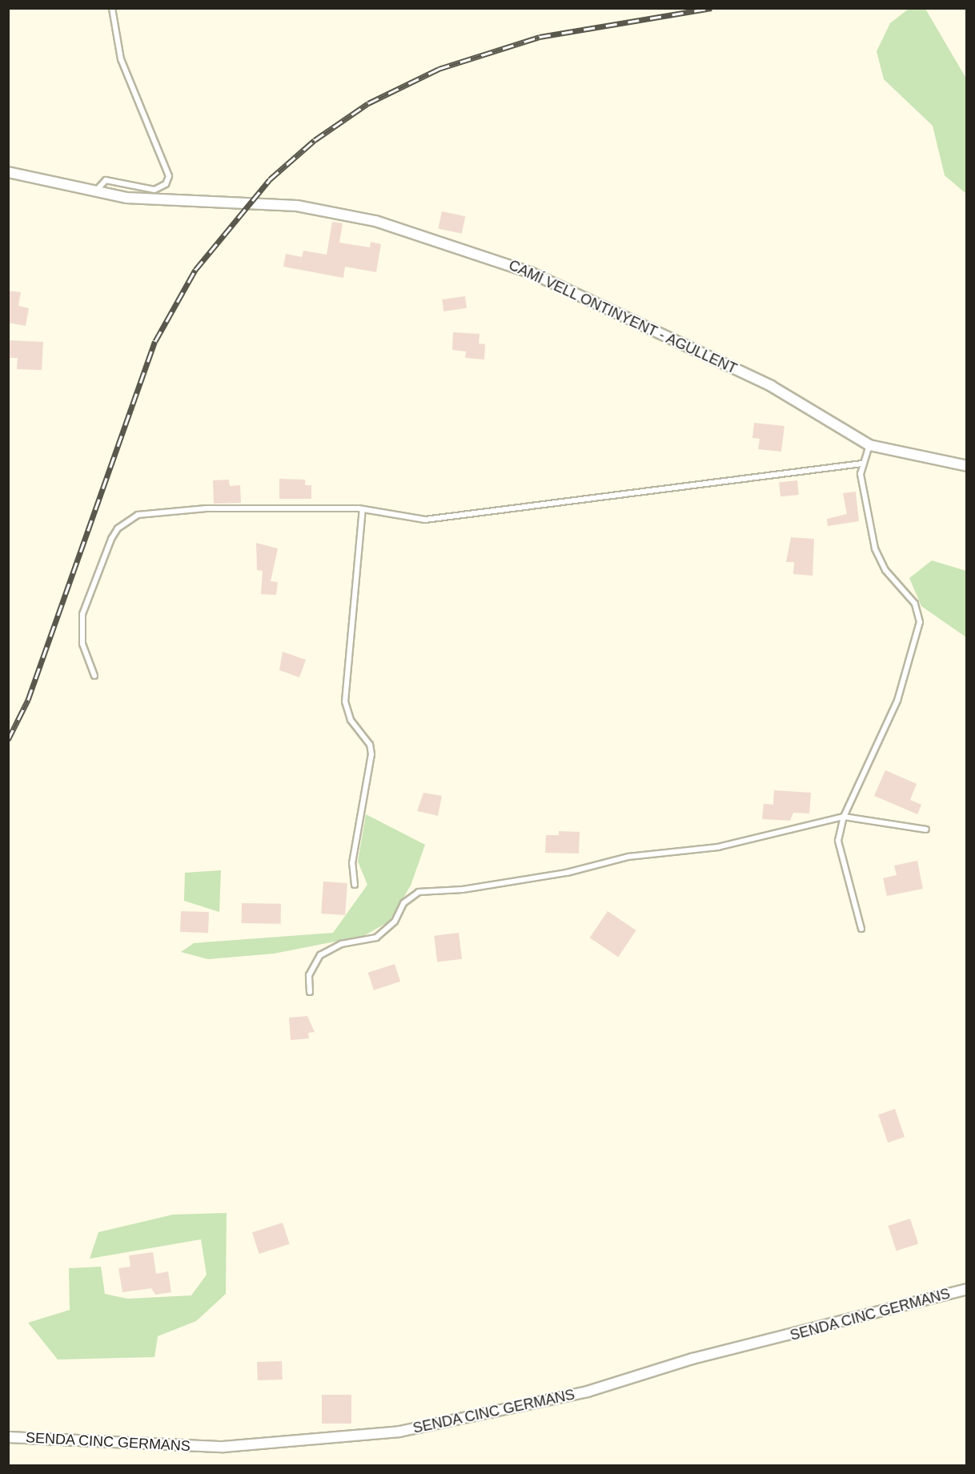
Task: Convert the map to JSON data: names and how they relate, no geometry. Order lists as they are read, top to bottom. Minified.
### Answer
{"streets":{"street":["CAMÍ VELL ONTINYENT - AGULLENT","SENDA CINC GERMANS"]}}
